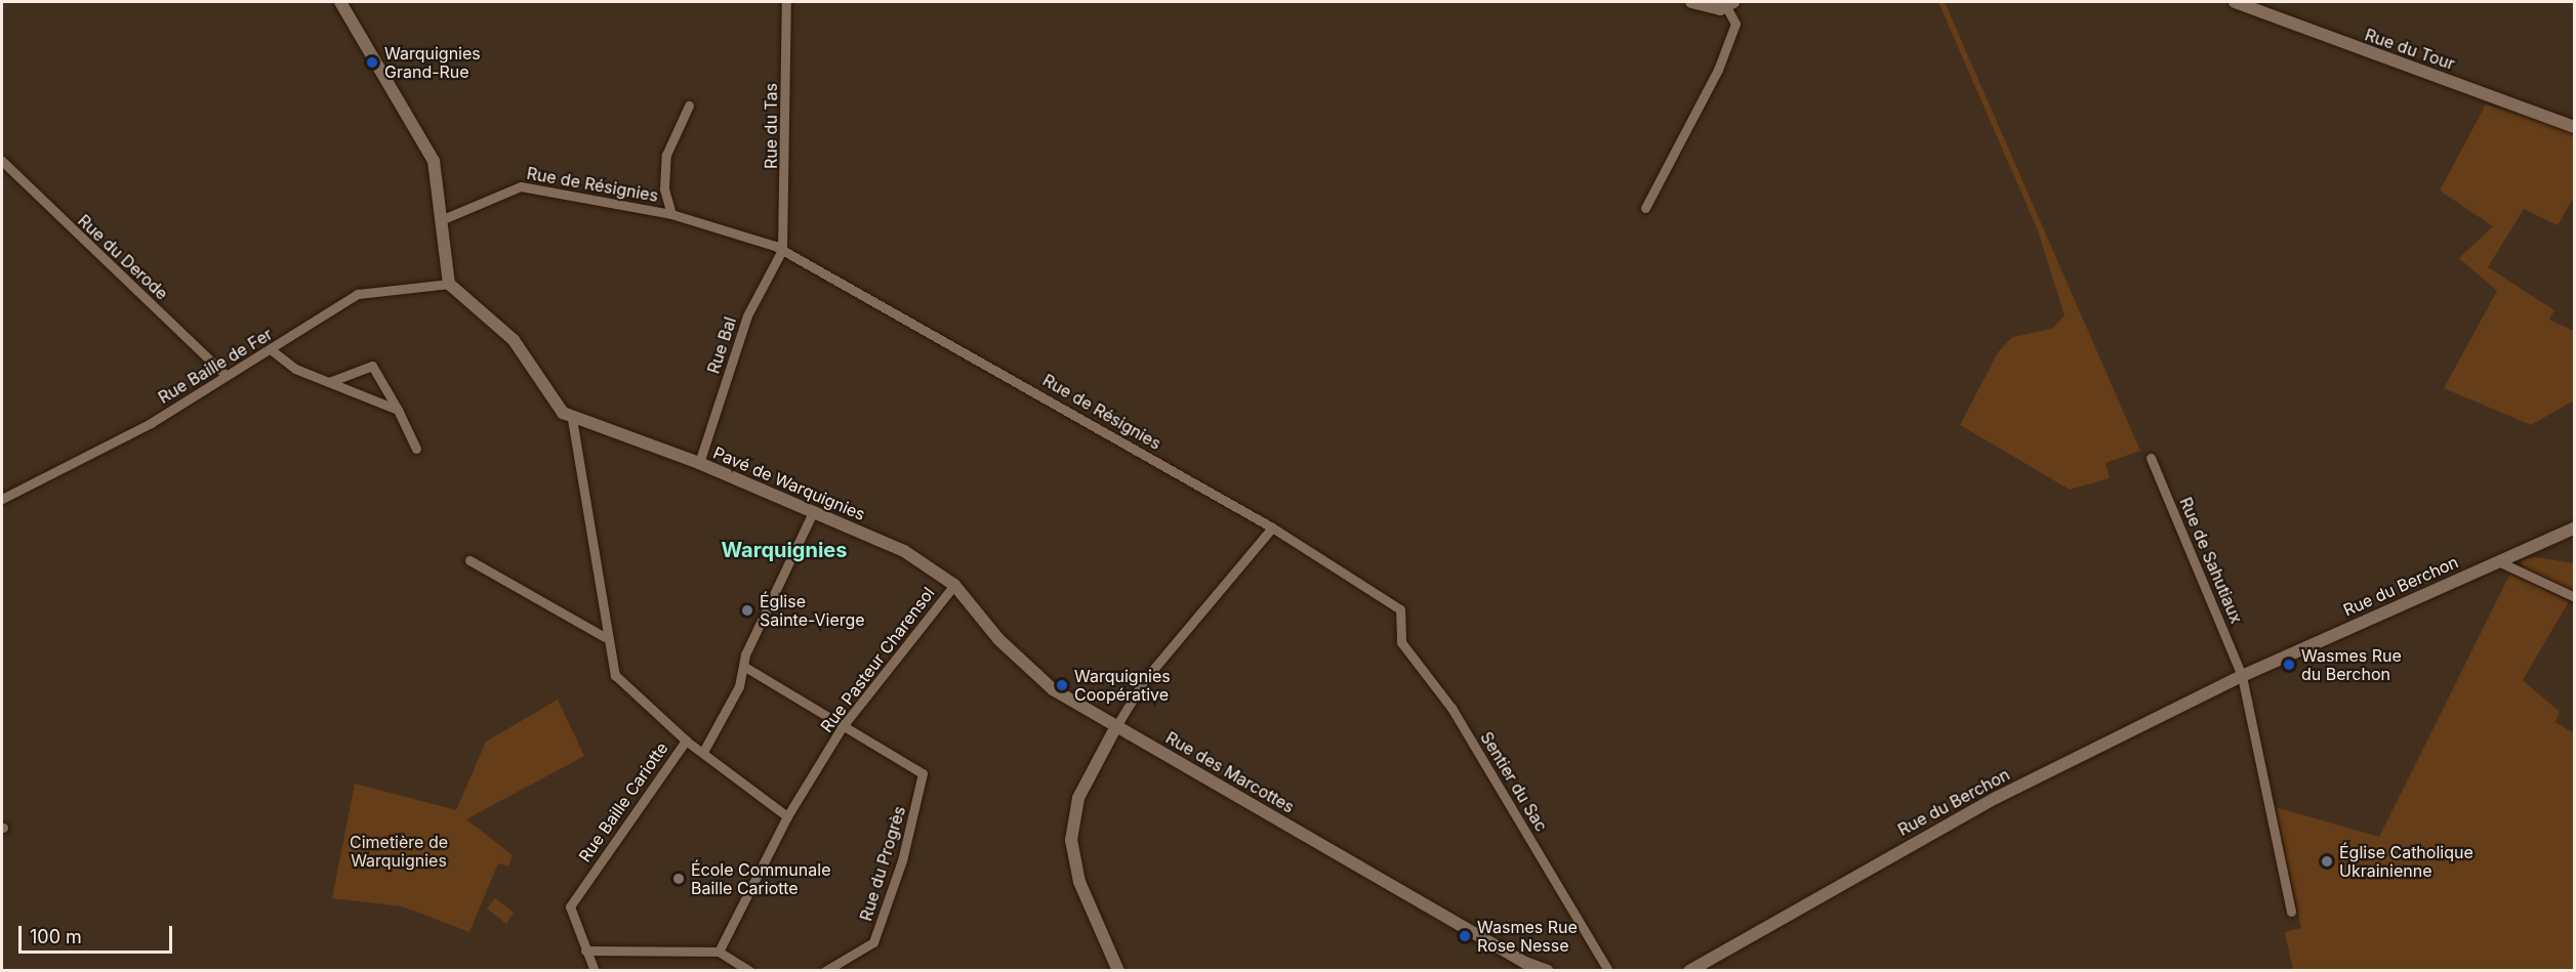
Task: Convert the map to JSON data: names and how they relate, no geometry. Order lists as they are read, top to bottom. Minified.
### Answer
{"streets":{"street":["Rue du Tour","Rue du Tas","Rue de Résignies","Rue du Derode","Rue Bal","Rue Baille de Fer","Pavé de Warquignies","Rue de Sahutiaux","Rue du Berchon","Rue Pasteur Charensol","Rue des Marcottes","Sentier du Sac","Rue Baille Cariotte","Rue du Progrès"]},"crossings":[["Rue du Tas","Rue de Résignies"],["Rue du Tas","Rue Bal"],["Rue de Résignies","Rue Bal"],["Rue de Résignies","Sentier du Sac"],["Rue du Derode","Rue Baille de Fer"],["Rue Bal","Pavé de Warquignies"],["Rue Baille de Fer","Pavé de Warquignies"],["Pavé de Warquignies","Rue Pasteur Charensol"],["Pavé de Warquignies","Rue des Marcottes"],["Pavé de Warquignies","Rue Baille Cariotte"],["Rue de Sahutiaux","Rue du Berchon"],["Rue Pasteur Charensol","Rue du Progrès"]],"districts":["Warquignies"],"parks":["Cimetière de Warquignies"],"places":["Warquignies Grand-Rue","Église Sainte-Vierge","Wasmes Rue du Berchon","Warquignies Coopérative","Église Catholique Ukrainienne","École Communale Baille Cariotte","Wasmes Rue Rose Nesse"],"scale_bar":"100 m"}
